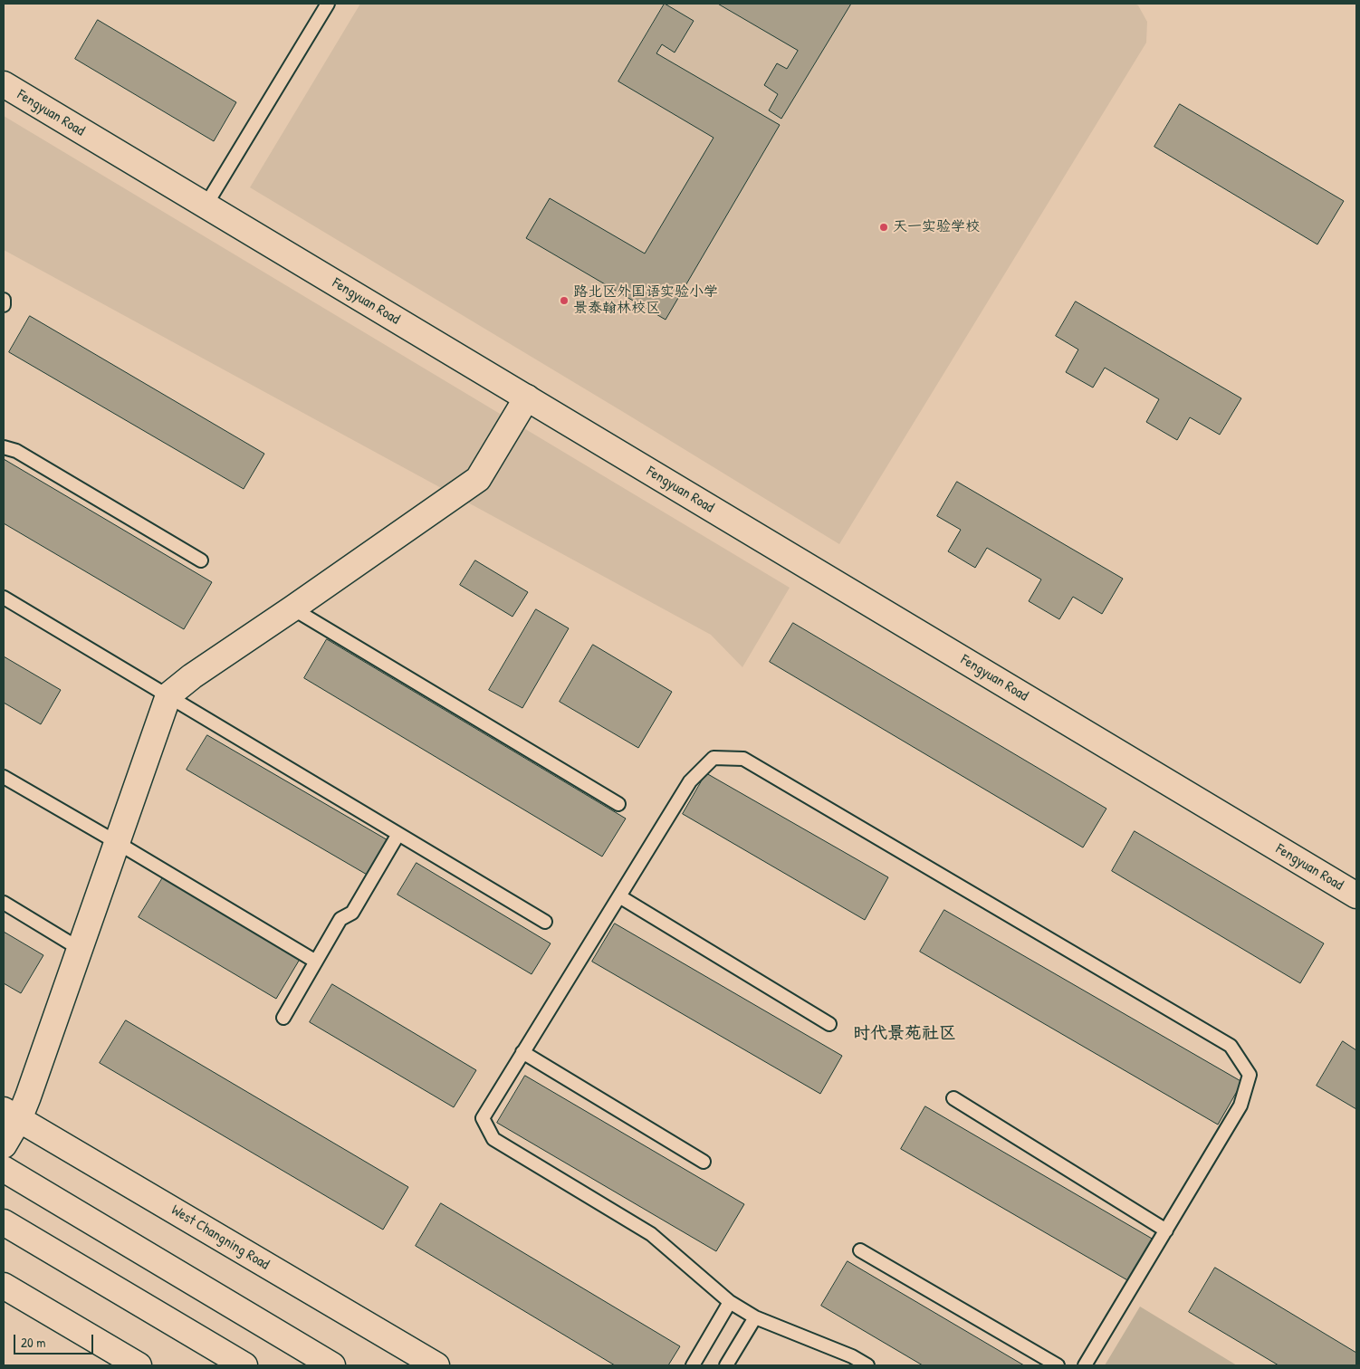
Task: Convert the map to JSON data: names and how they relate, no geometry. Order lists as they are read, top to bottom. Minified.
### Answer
{"streets":{"street":["Fengyuan Road","West Changning Road"]},"districts":["时代景苑社区"],"places":["天一实验学校","路北区外国语实验小学 景泰翰林校区"],"scale_bar":"20 m"}
